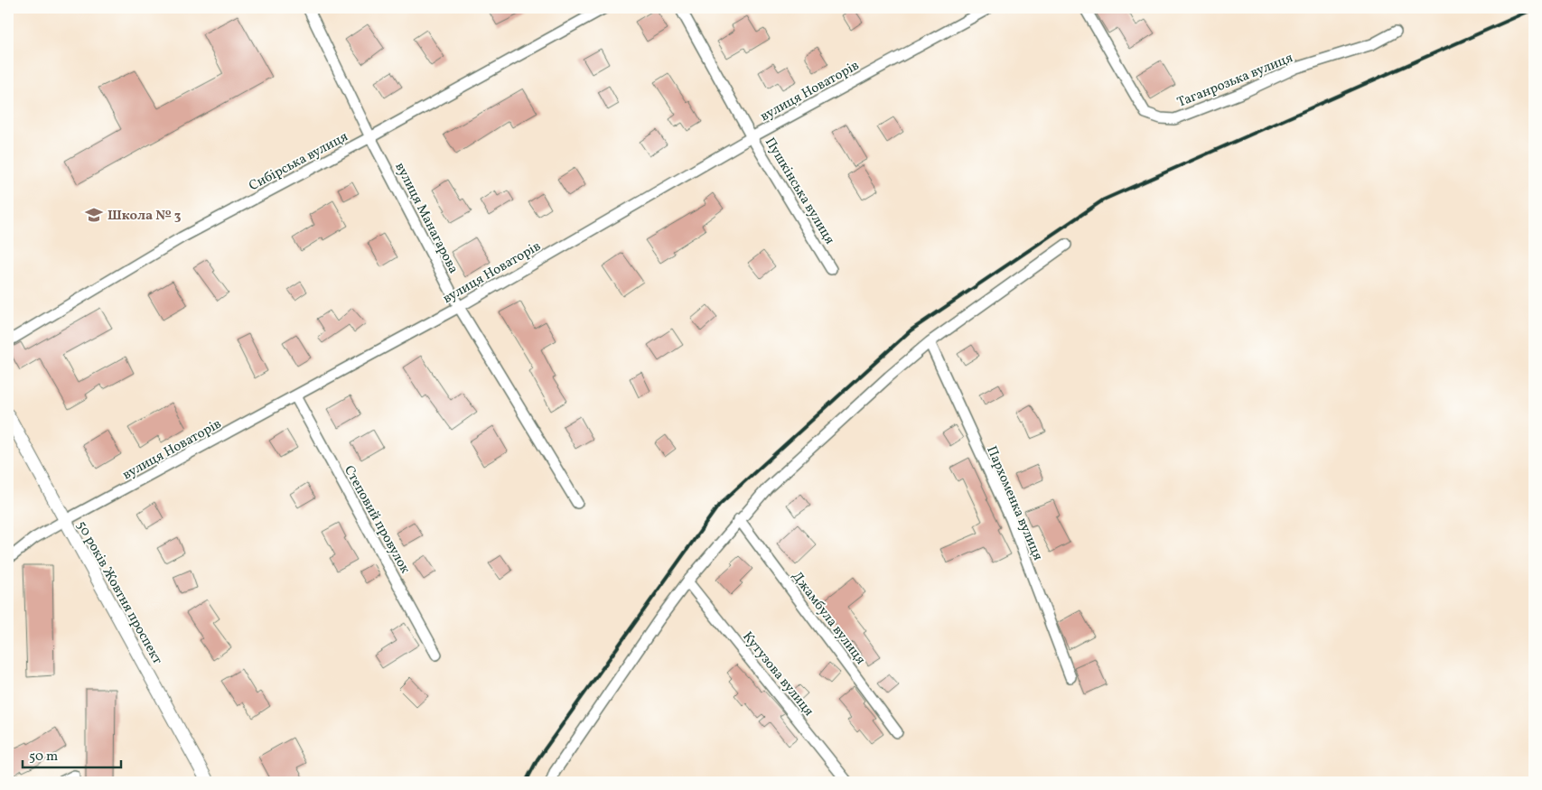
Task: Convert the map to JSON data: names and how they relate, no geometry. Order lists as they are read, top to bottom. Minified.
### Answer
{"streets":{"street":["Таганрозька вулиця","вулиця Новаторів","Сибірська вулиця","Пушкінська вулиця","вулиця Манагарова","Пархоменка вулиця","Степовий провулок","50 років Жовтня проспект","Джамбула вулиця","Кутузова вулиця"]},"crossings":[["вулиця Новаторів","Пушкінська вулиця"],["вулиця Новаторів","вулиця Манагарова"],["вулиця Новаторів","Степовий провулок"],["вулиця Новаторів","50 років Жовтня проспект"],["Сибірська вулиця","вулиця Манагарова"]],"places":{"school or university":["Школа № 3"]},"scale_bar":"50 m"}
